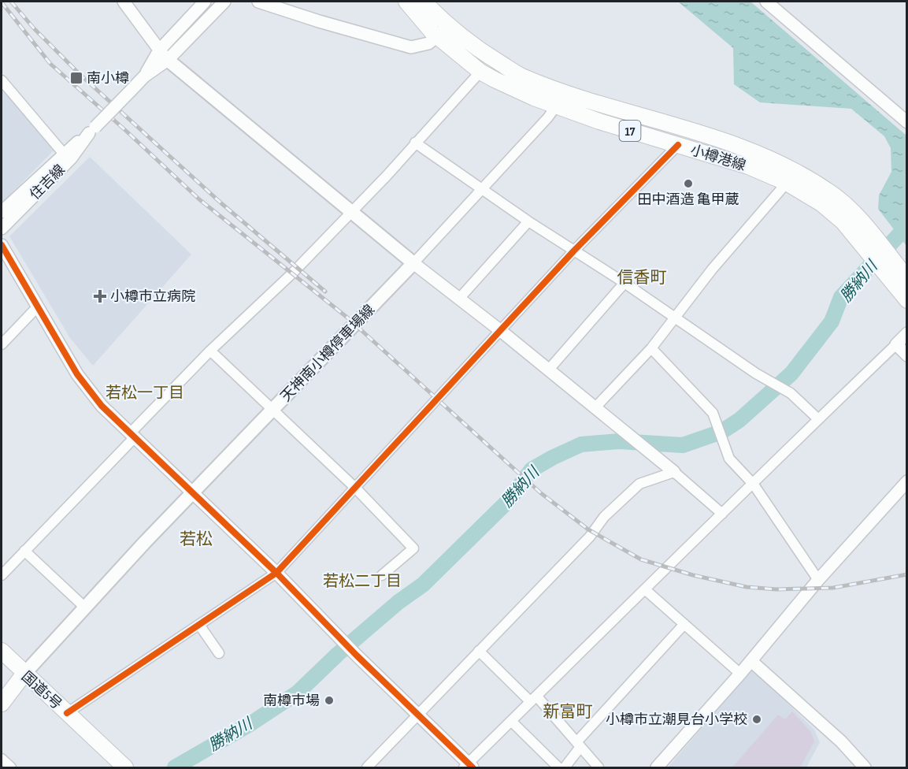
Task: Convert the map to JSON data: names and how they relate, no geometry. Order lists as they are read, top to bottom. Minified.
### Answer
{"streets":{"main road":["17","小樽港線","天神南小樽停車場線","国道5号"],"street":["住吉線"]},"crossings":[["天神南小樽停車場線","国道5号"]],"districts":["信香町","若松一丁目","若松","若松二丁目","新富町"],"water":["勝納川"],"places":{"transit":["南小樽"],"other":["田中酒造 亀甲蔵","南樽市場","小樽市立潮見台小学校"],"health":["小樽市立病院"]}}
